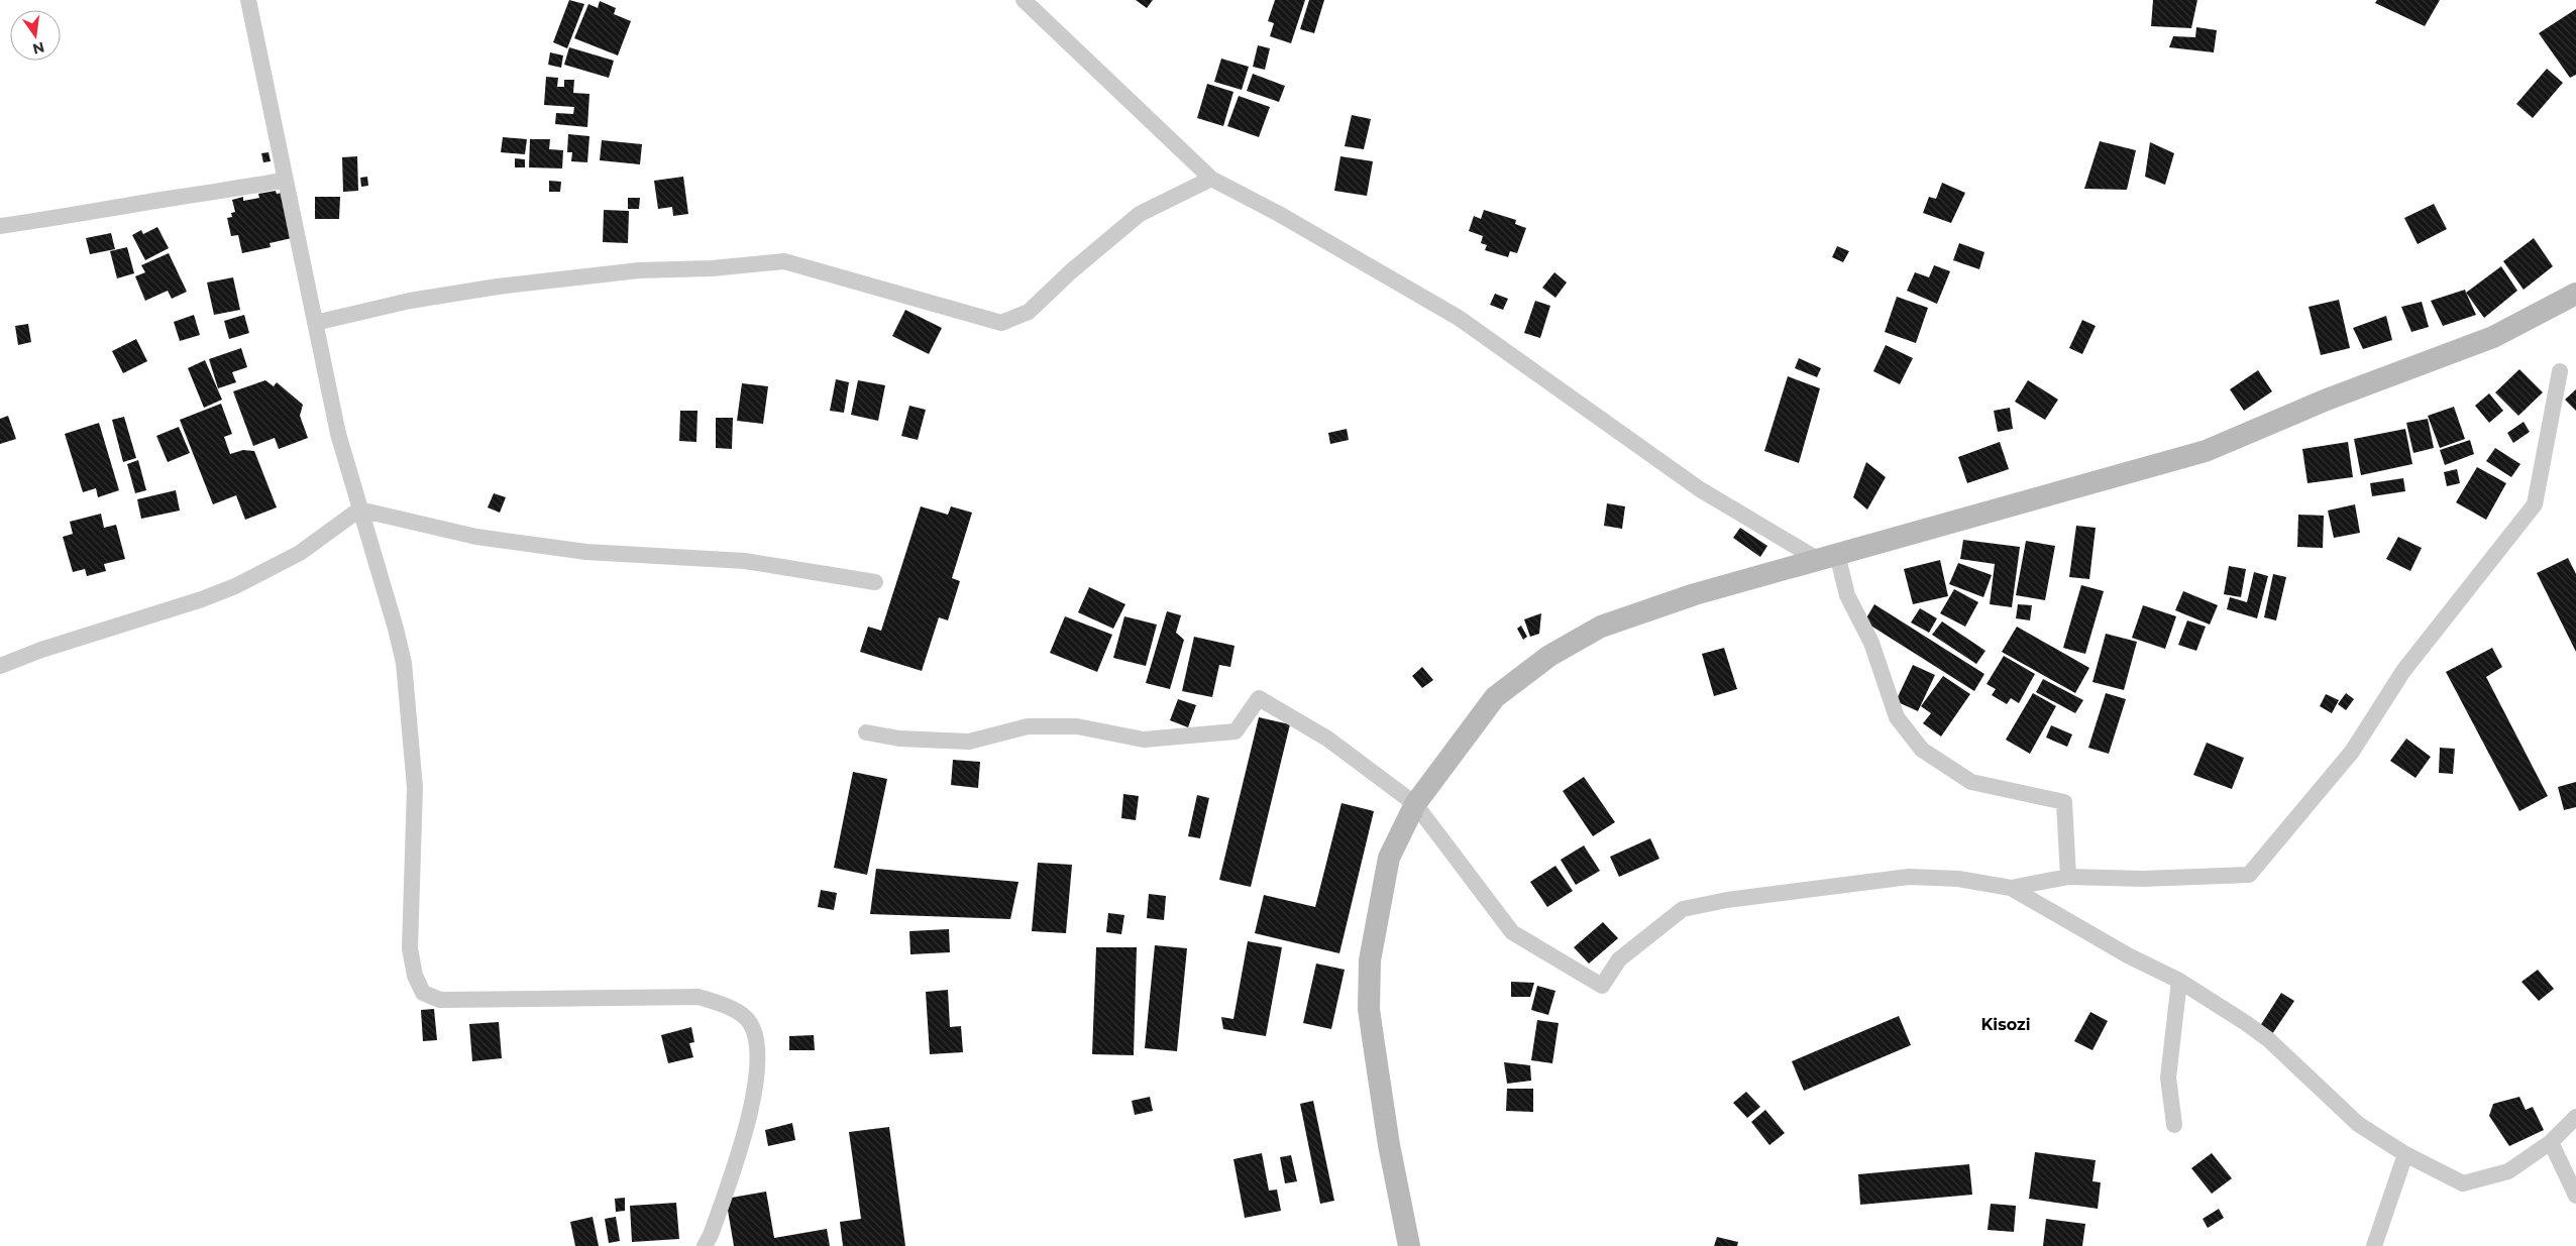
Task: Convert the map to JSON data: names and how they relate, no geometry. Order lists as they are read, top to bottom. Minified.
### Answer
{"districts":["Kisozi"],"north":"bottom"}
